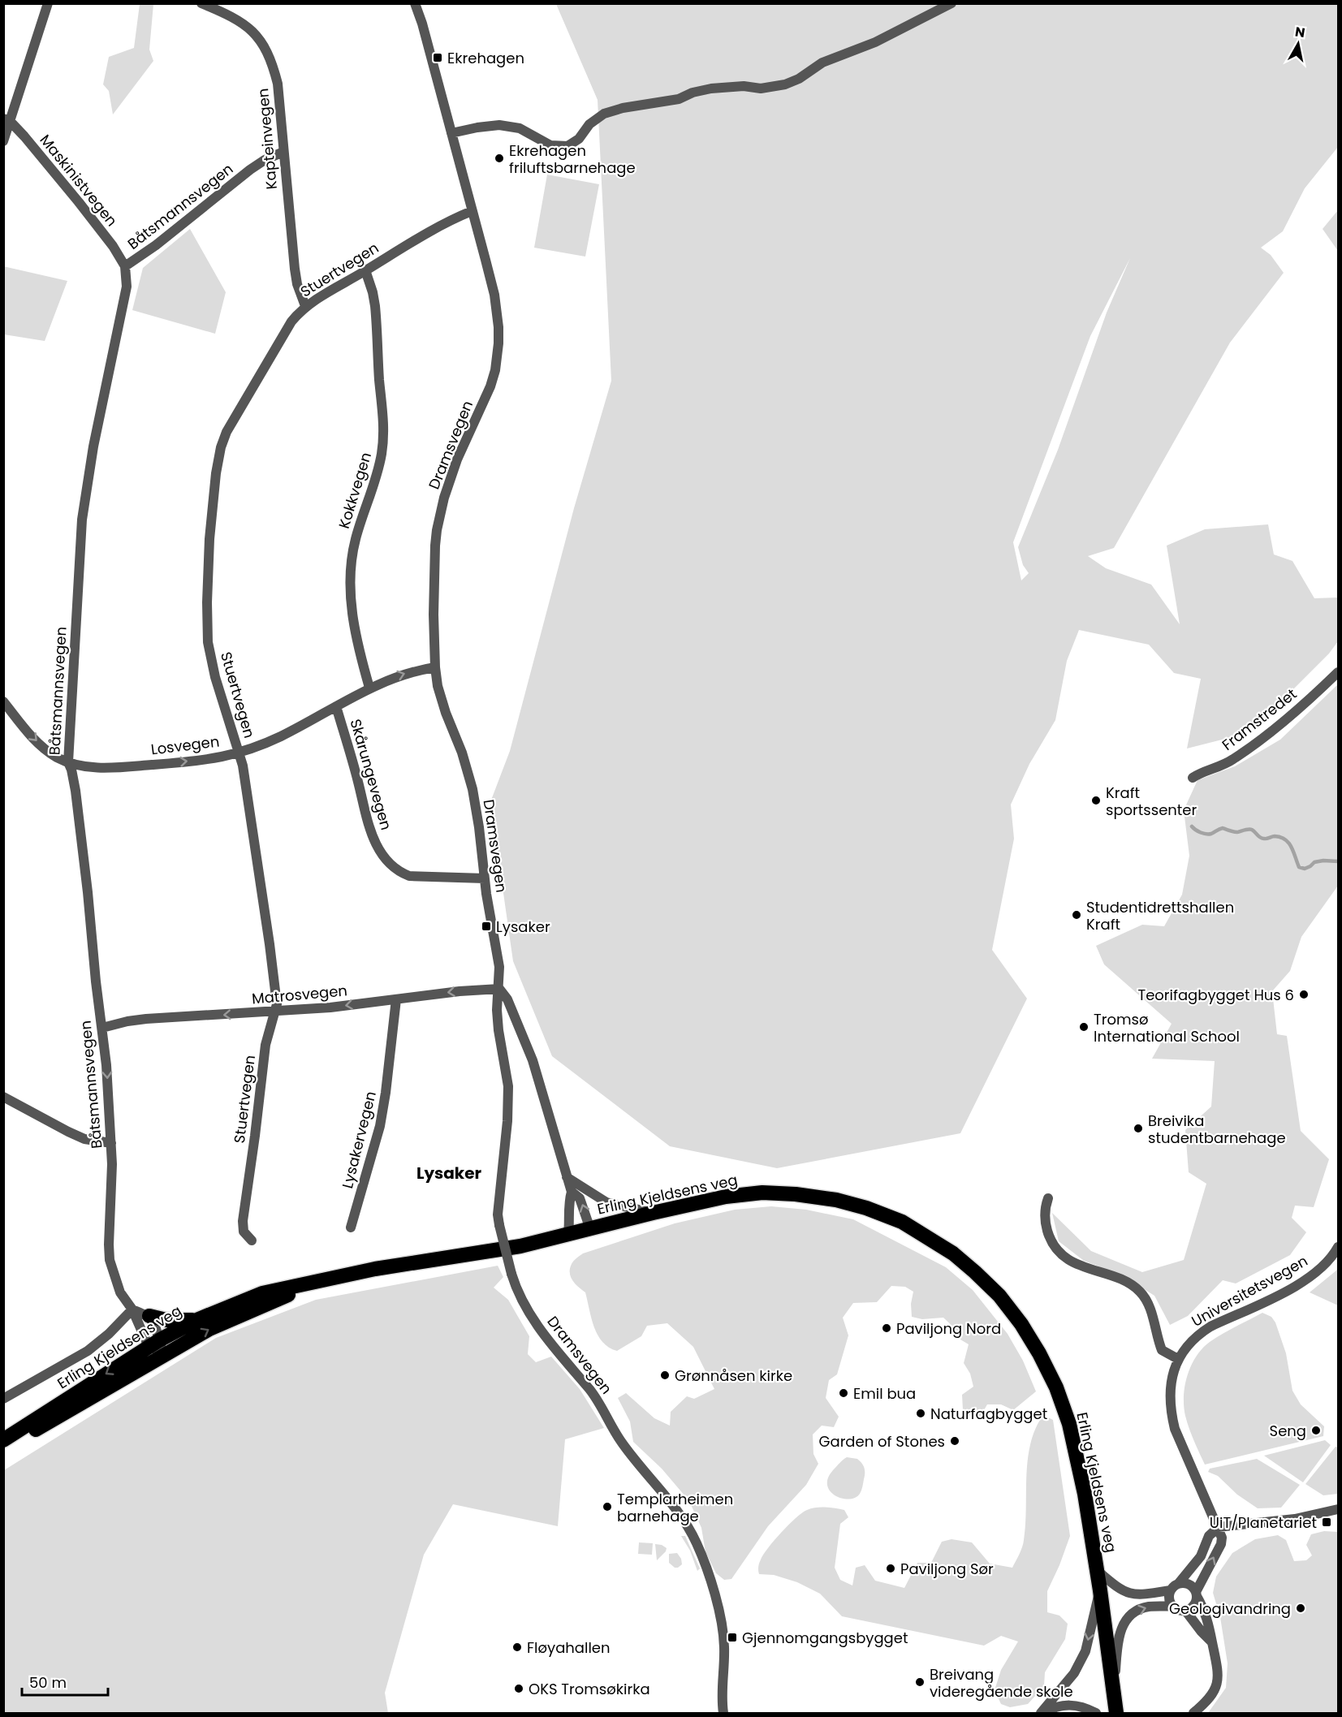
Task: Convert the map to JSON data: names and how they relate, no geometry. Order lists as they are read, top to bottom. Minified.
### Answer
{"streets":{"highway":["Erling Kjeldsens veg"],"street":["Kapteinvegen","Maskinistvegen","Båtsmannsvegen","Stuertvegen","Dramsvegen","Kokkvegen","Framstredet","Losvegen","Skårungevegen","Matrosvegen","Lysakervegen","Universitetsvegen"]},"crossings":[["Kapteinvegen","Båtsmannsvegen"],["Kapteinvegen","Stuertvegen"],["Maskinistvegen","Båtsmannsvegen"],["Båtsmannsvegen","Losvegen"],["Båtsmannsvegen","Matrosvegen"],["Båtsmannsvegen","Erling Kjeldsens veg"],["Stuertvegen","Dramsvegen"],["Stuertvegen","Kokkvegen"],["Stuertvegen","Losvegen"],["Stuertvegen","Matrosvegen"],["Dramsvegen","Losvegen"],["Dramsvegen","Skårungevegen"],["Dramsvegen","Matrosvegen"],["Dramsvegen","Erling Kjeldsens veg"],["Kokkvegen","Losvegen"],["Losvegen","Skårungevegen"],["Matrosvegen","Lysakervegen"]],"one_way":["Losvegen","Matrosvegen"],"districts":["Lysaker"],"places":{"transit":["Ekrehagen","Lysaker","UiT/Planetariet","Gjennomgangsbygget"],"other":["Ekrehagen friluftsbarnehage","Kraft sportssenter","Studentidrettshallen Kraft","Teorifagbygget Hus 6","Tromsø International School","Breivika studentbarnehage","Paviljong Nord","Grønnåsen kirke","Emil bua","Naturfagbygget","Seng","Garden of Stones","Templarheimen barnehage","Paviljong Sør","Geologivandring","Fløyahallen","Breivang videregående skole","OKS Tromsøkirka"]},"scale_bar":"50 m","north":"top"}
